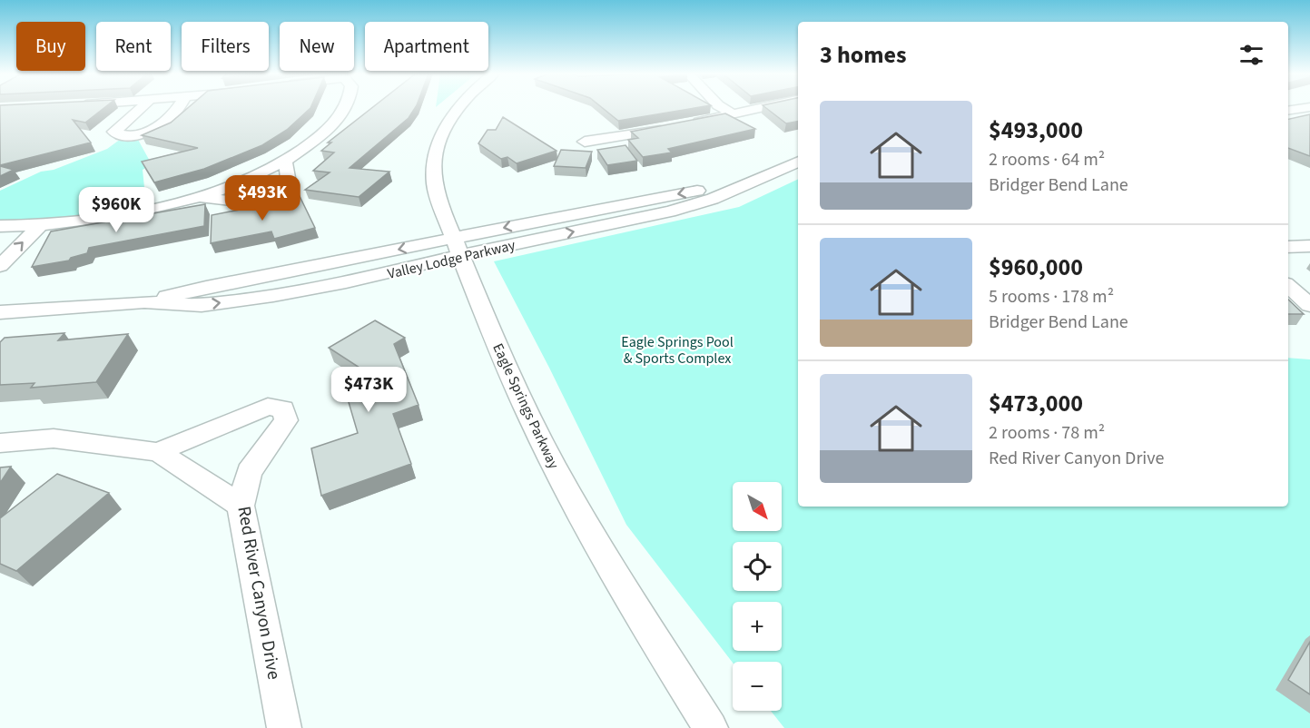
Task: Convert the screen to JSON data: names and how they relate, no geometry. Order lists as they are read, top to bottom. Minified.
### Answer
{"streets":{"street":["Valley Lodge Parkway","Eagle Springs Parkway","Red River Canyon Drive"]},"crossings":[["Valley Lodge Parkway","Eagle Springs Parkway"]],"parks":["Eagle Springs Pool & Sports Complex"],"north":"bottom right","page":{"chip":["Buy","Rent","Filters","New","Apartment"],"heading":"3 homes","list":[{"name":"$493,000","note":"2 rooms · 64 m² · Bridger Bend Lane"},{"name":"$960,000","note":"5 rooms · 178 m² · Bridger Bend Lane"},{"name":"$473,000","note":"2 rooms · 78 m² · Red River Canyon Drive"}],"price":["$493K","$960K","$473K"],"map_buttons":["+","−"]}}
